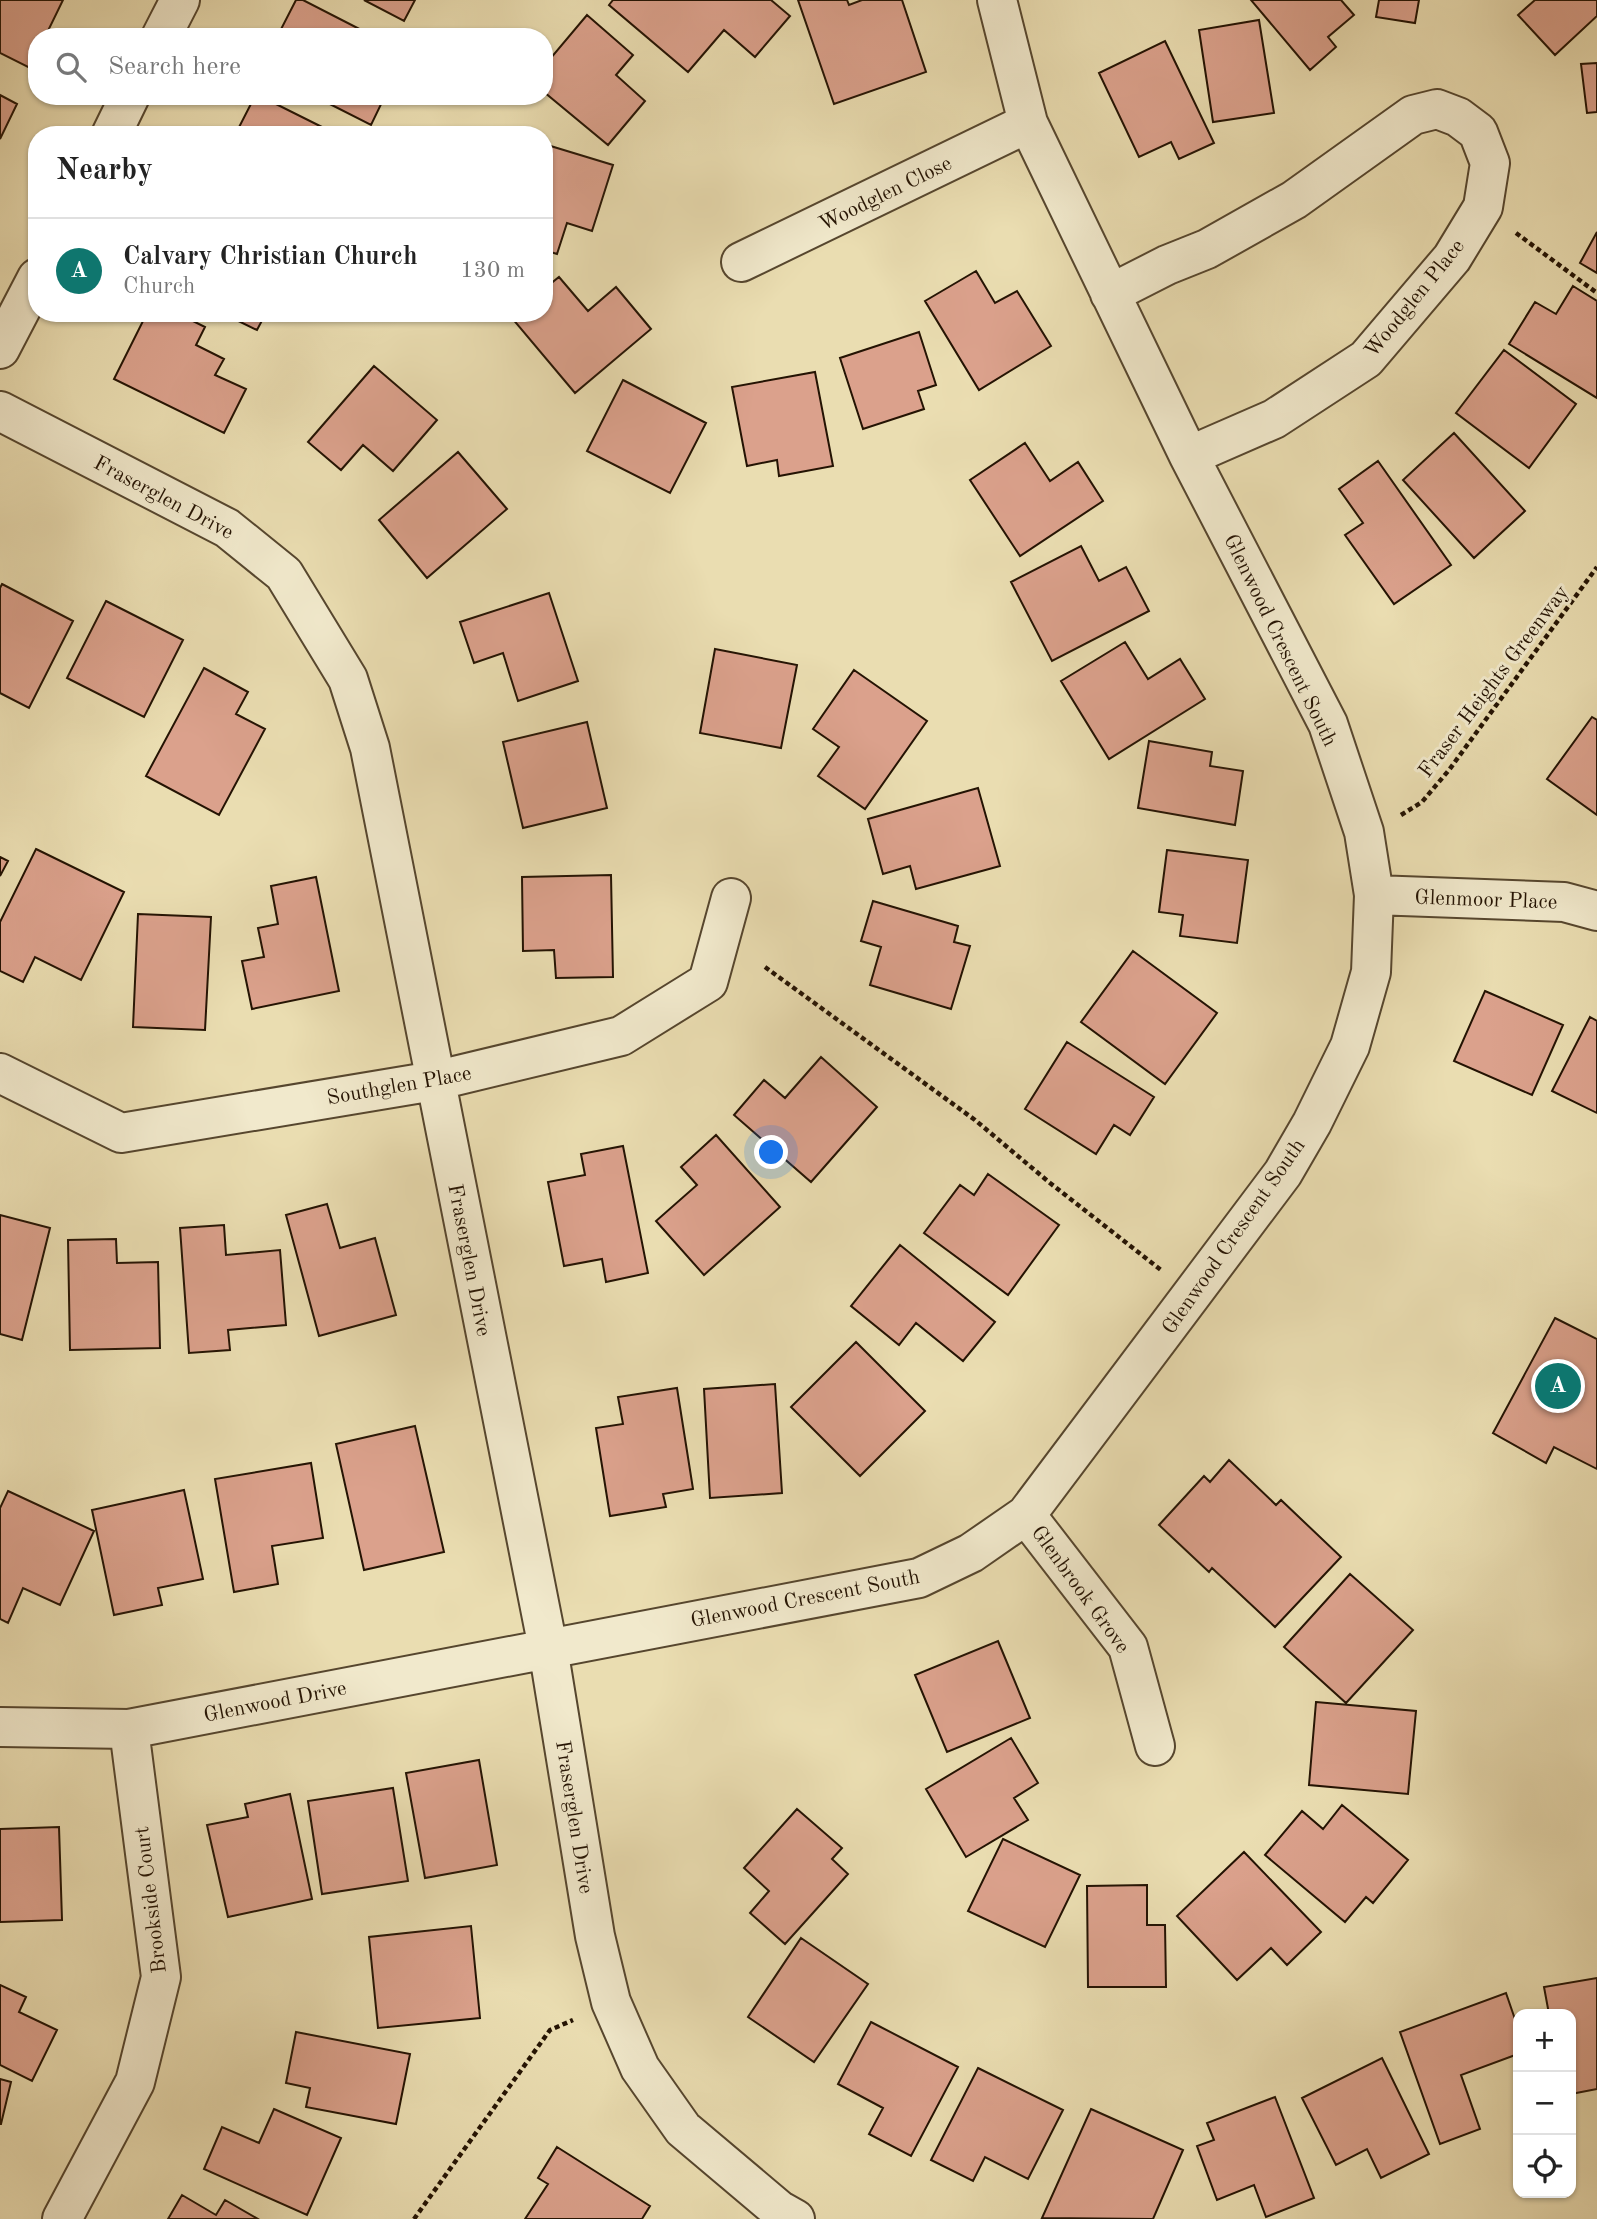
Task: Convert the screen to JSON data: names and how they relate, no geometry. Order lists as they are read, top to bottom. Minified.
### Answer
{"streets":{"street":["Woodglen Close","Woodglen Place","Fraserglen Drive","Glenwood Crescent South","Glenmoor Place","Southglen Place","Glenbrook Grove","Glenwood Drive","Brookside Court"],"path":["Fraser Heights Greenway"]},"crossings":[["Woodglen Close","Glenwood Crescent South"],["Woodglen Place","Glenwood Crescent South"],["Fraserglen Drive","Glenwood Crescent South"],["Fraserglen Drive","Southglen Place"],["Fraserglen Drive","Glenwood Drive"],["Glenwood Crescent South","Glenmoor Place"],["Glenwood Crescent South","Glenbrook Grove"],["Glenwood Crescent South","Glenwood Drive"],["Glenwood Drive","Brookside Court"]],"page":{"search":"Search here","heading":"Nearby","list":[{"mark":"A","name":"Calvary Christian Church","note":"Church","value":"130 m"}],"pins":"A","map_buttons":["+","−"]}}
